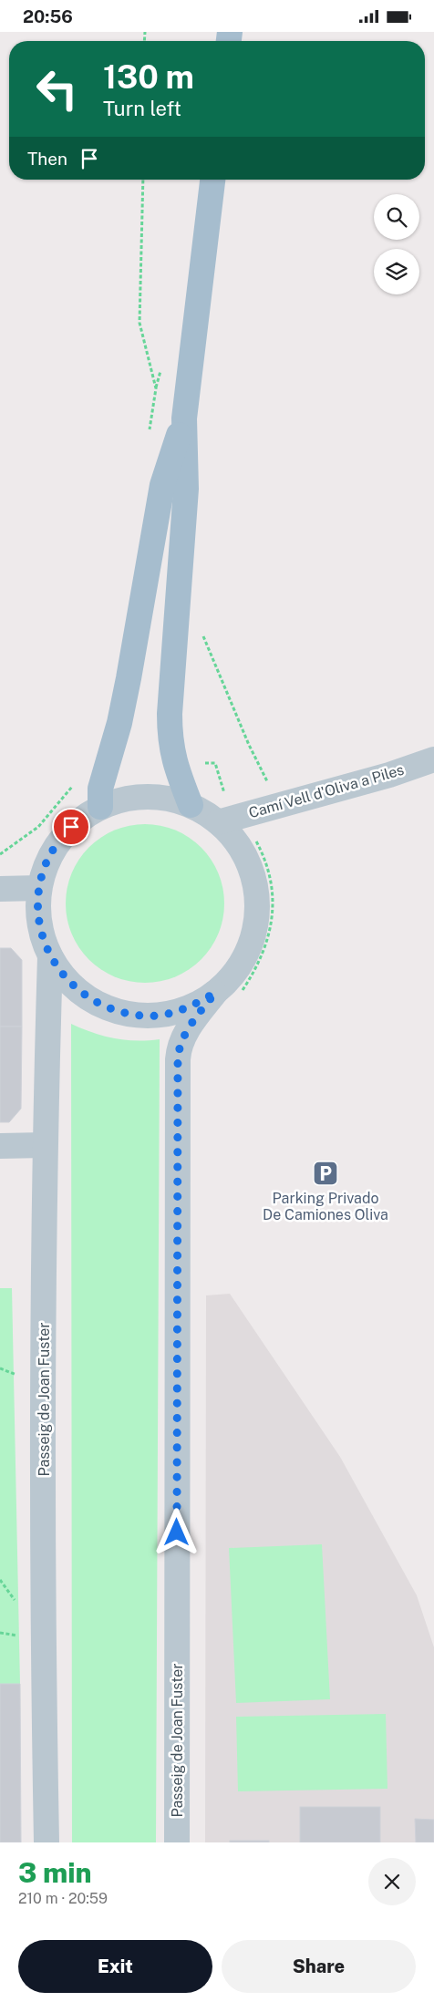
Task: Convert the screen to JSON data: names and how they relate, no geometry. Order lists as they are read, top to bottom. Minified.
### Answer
{"streets":{"street":["Camí Vell d'Oliva a Piles","Passeig de Joan Fuster"]},"places":{"parking":["Parking Privado De Camiones Oliva"]},"page":{"status":"20:56","turn":["130 m","Turn left"],"then":"Then","heading":["3 min","210 m · 20:59"],"buttons":["Exit","Share"]}}
